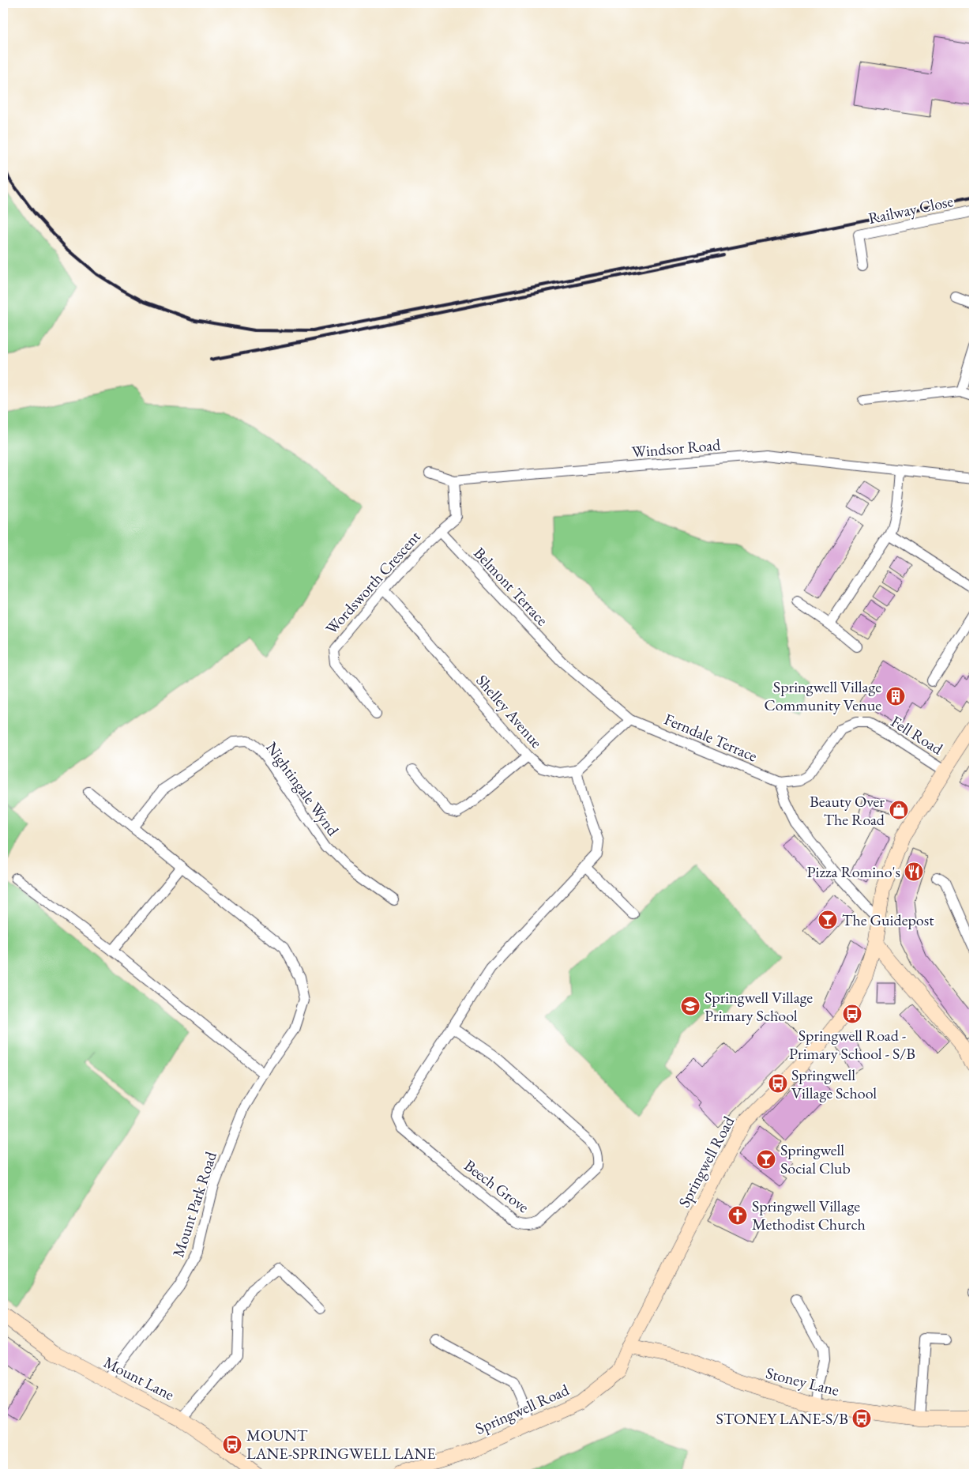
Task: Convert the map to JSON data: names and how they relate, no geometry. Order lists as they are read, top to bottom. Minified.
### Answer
{"streets":{"main road":["Springwell Road","Mount Lane","Stoney Lane"],"street":["Railway Close","Windsor Road","Wordsworth Crescent","Belmont Terrace","Shelley Avenue","Fell Road","Ferndale Terrace","Nightingale Wynd","Beech Grove","Mount Park Road"]},"crossings":[["Wordsworth Crescent","Belmont Terrace"],["Wordsworth Crescent","Shelley Avenue"],["Belmont Terrace","Ferndale Terrace"],["Shelley Avenue","Beech Grove"],["Fell Road","Ferndale Terrace"],["Fell Road","Springwell Road"],["Nightingale Wynd","Mount Park Road"],["Springwell Road","Stoney Lane"],["Mount Park Road","Mount Lane"]],"places":{"building":["Springwell Village Community Venue"],"shop":["Beauty Over The Road"],"restaurant":["Pizza Romino's"],"bar":["The Guidepost","Springwell Social Club"],"school or university":["Springwell Village Primary School"],"bus stop":["Springwell Road - Primary School - S/B","Springwell Village School","STONEY LANE-S/B","MOUNT LANE-SPRINGWELL LANE"],"church":["Springwell Village Methodist Church"]}}
